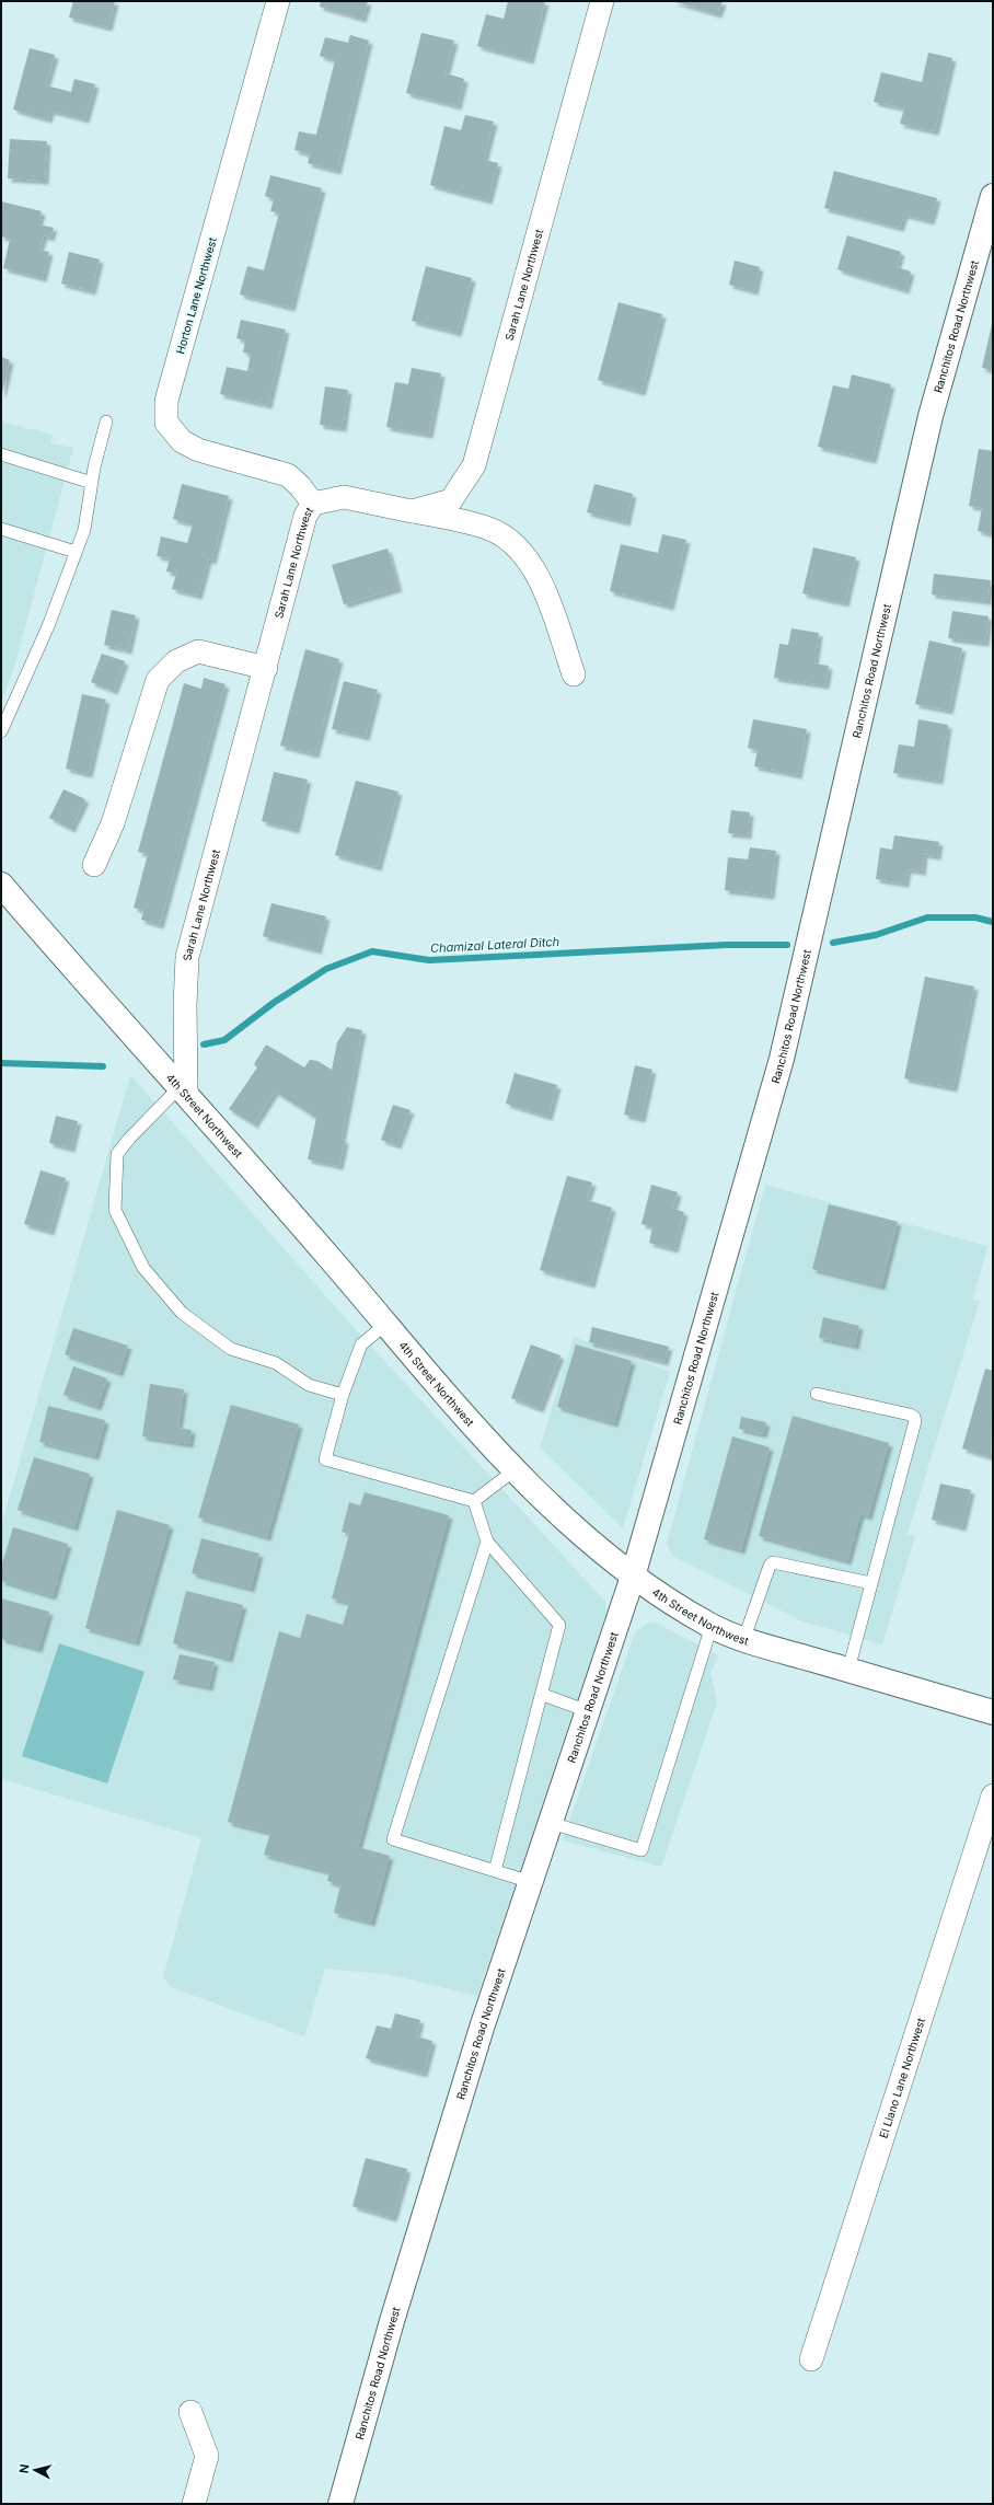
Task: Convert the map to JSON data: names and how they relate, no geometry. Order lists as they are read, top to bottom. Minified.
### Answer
{"streets":{"street":["Sarah Lane Northwest","Horton Lane Northwest","Ranchitos Road Northwest","4th Street Northwest","El Llano Lane Northwest"]},"crossings":[["Sarah Lane Northwest","Horton Lane Northwest"],["Sarah Lane Northwest","4th Street Northwest"],["Ranchitos Road Northwest","4th Street Northwest"]],"water":["Chamizal Lateral Ditch"],"north":"left"}
